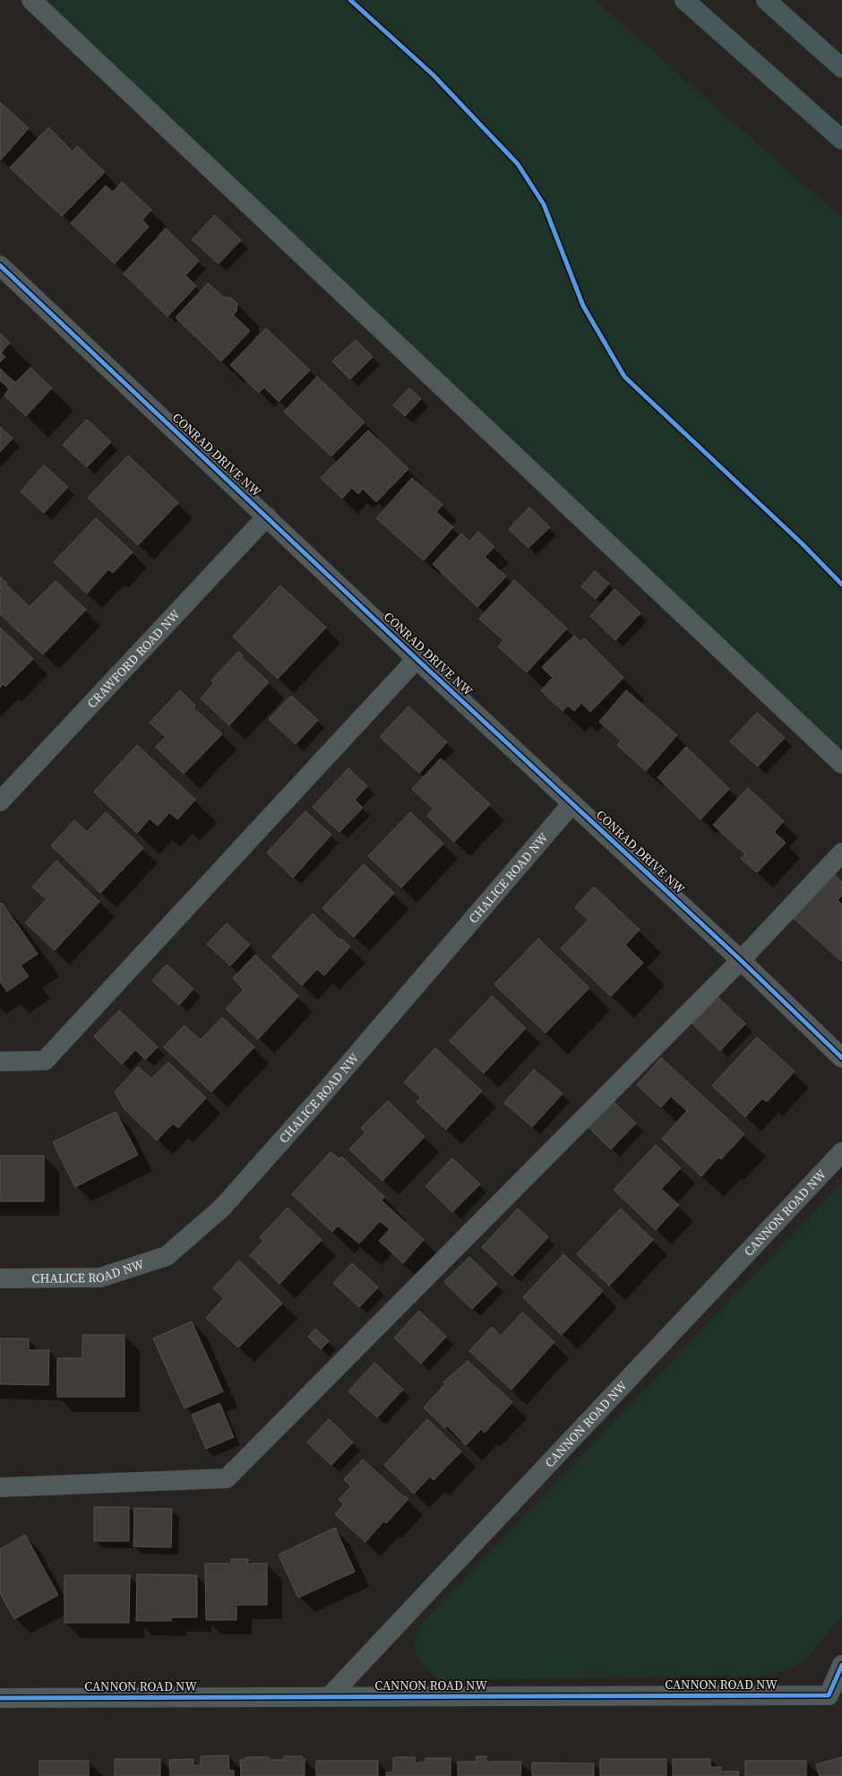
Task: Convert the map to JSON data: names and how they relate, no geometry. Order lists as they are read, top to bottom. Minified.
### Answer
{"streets":{"street":["CONRAD DRIVE NW","CRAWFORD ROAD NW","CHALICE ROAD NW","CANNON ROAD NW"]},"crossings":[["CONRAD DRIVE NW","CRAWFORD ROAD NW"],["CONRAD DRIVE NW","CHALICE ROAD NW"]]}
